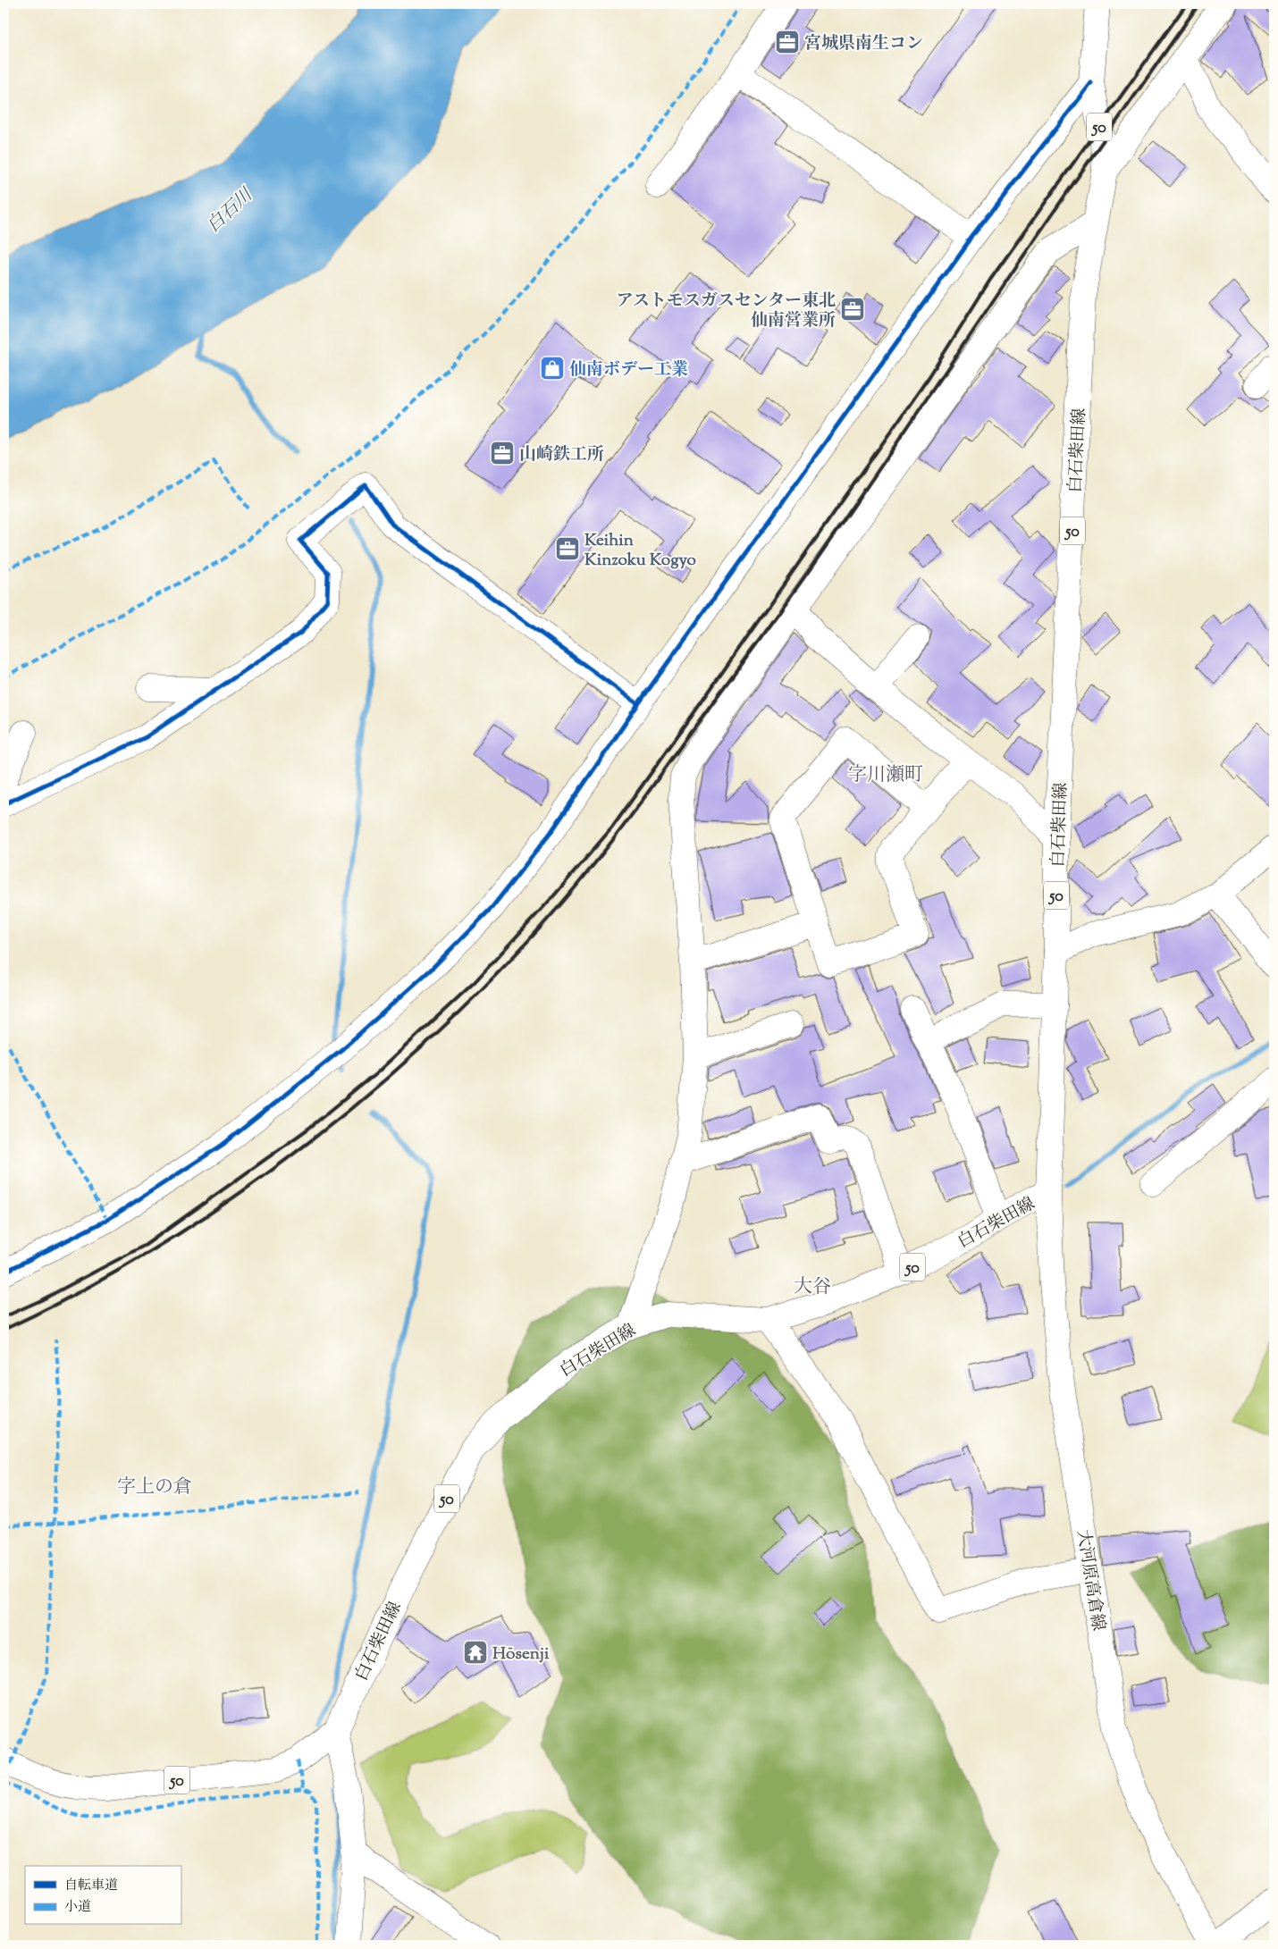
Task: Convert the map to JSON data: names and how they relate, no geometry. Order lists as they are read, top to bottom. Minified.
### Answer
{"streets":{"street":["50","白石柴田線","大河原高倉線"]},"crossings":[["白石柴田線","大河原高倉線"]],"districts":["字川瀬町","大谷","字上の倉"],"water":["白石川"],"places":{"office":["宮城県南生コン","アストモスガスセンター東北 仙南営業所","山崎鉄工所","Keihin Kinzoku Kogyo"],"shop":["仙南ボデー工業"],"temple":["Hōsenji"]},"legend":["自転車道","小道"]}
